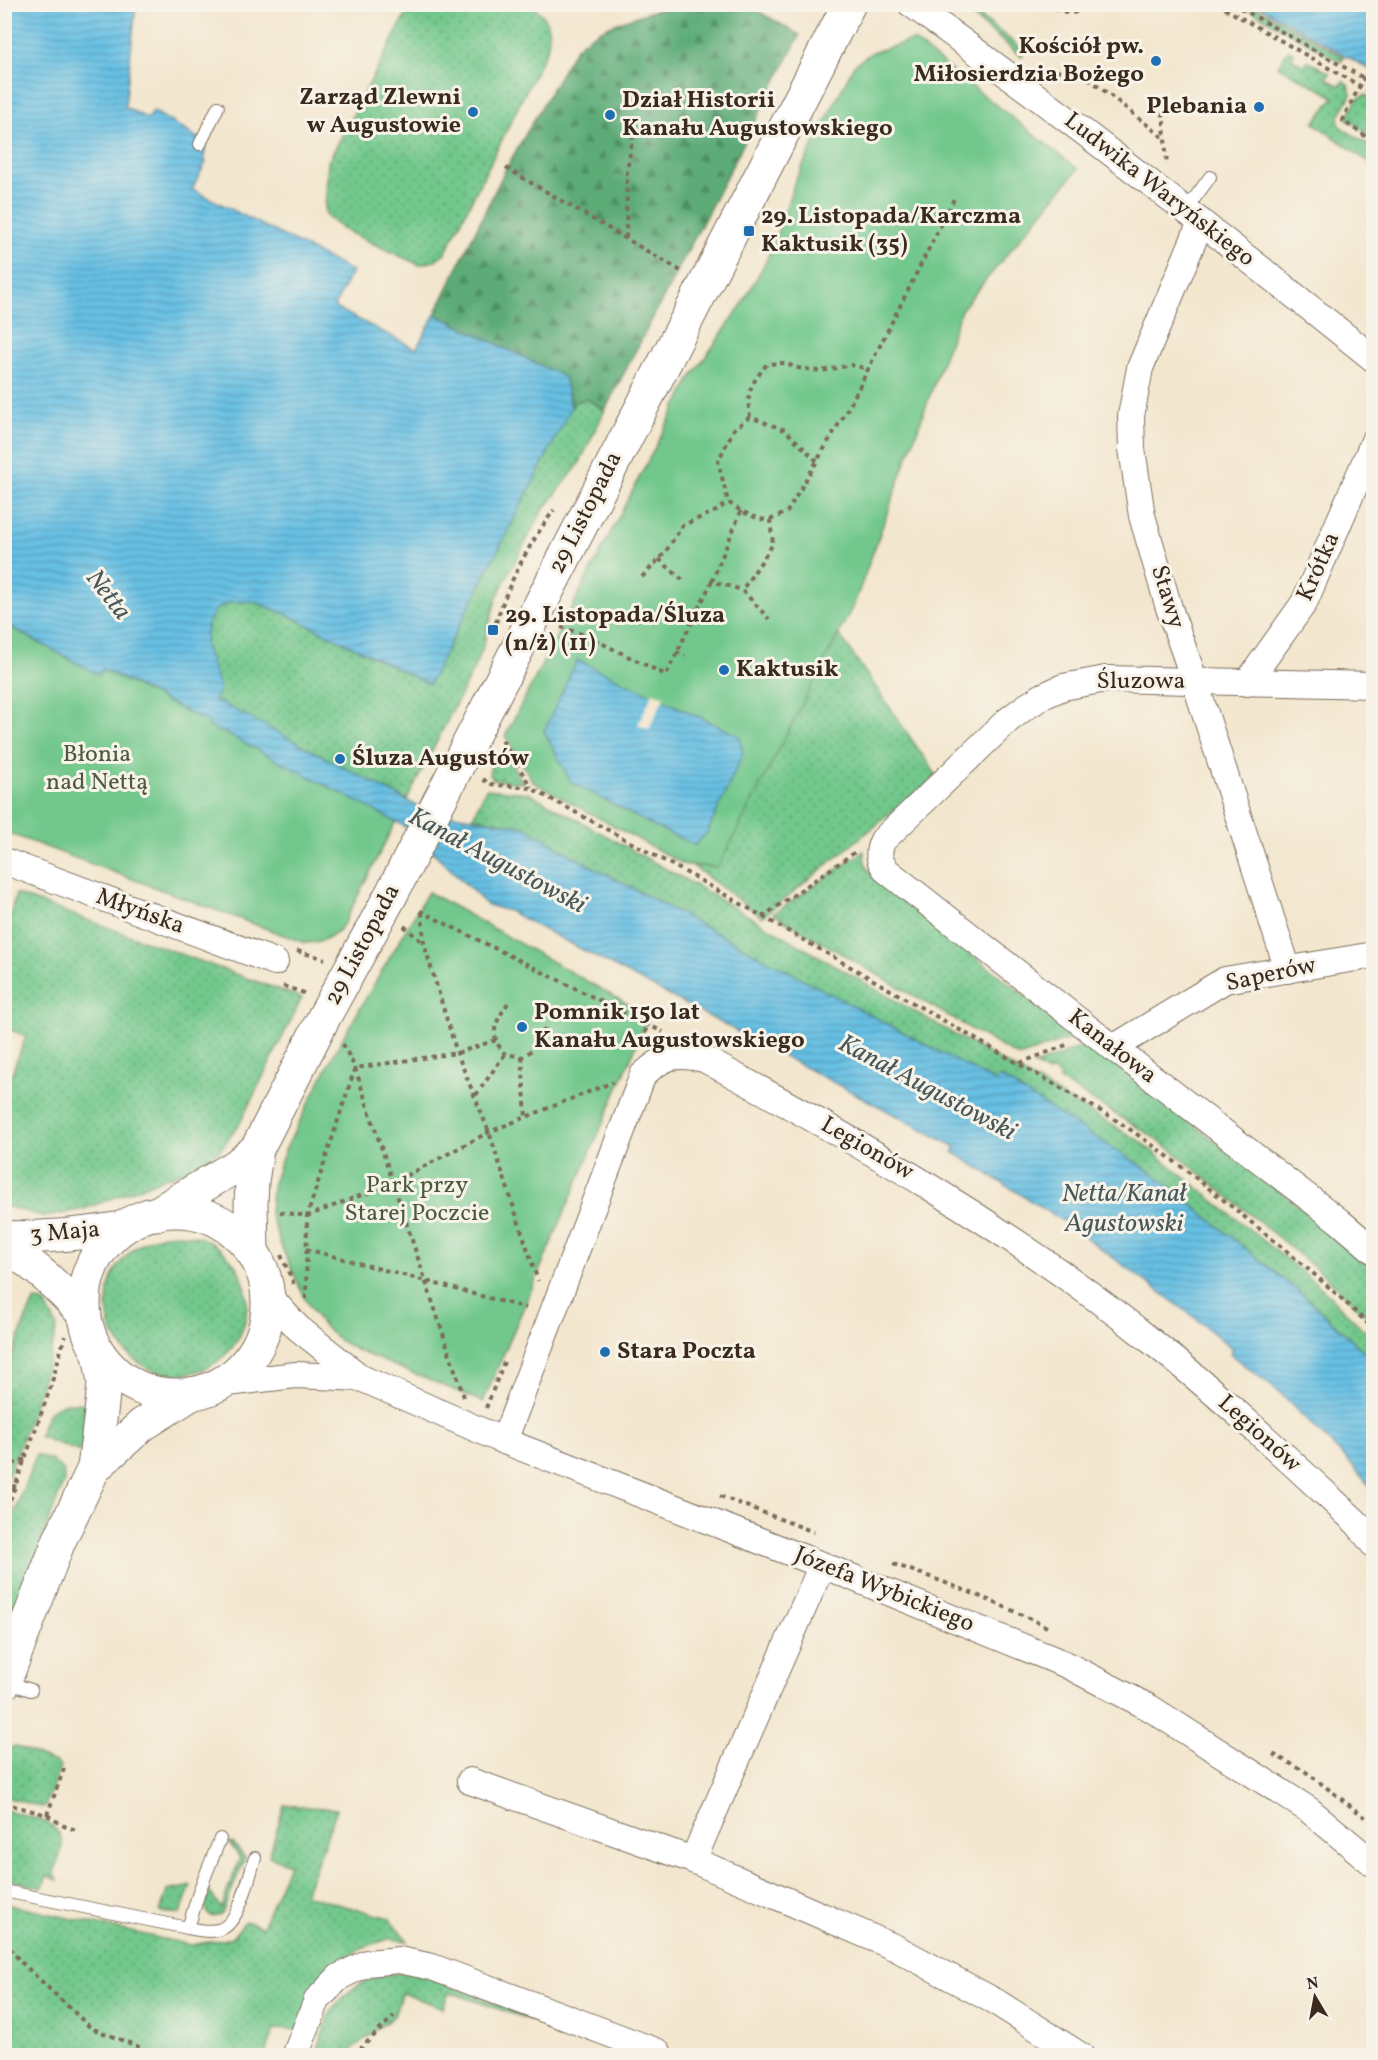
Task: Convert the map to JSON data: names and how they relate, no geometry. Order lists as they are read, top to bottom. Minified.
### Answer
{"streets":{"main road":["29 Listopada"],"street":["Ludwika Waryńskiego","Krótka","Stawy","Śluzowa","Młyńska","Saperów","Kanałowa","Legionów","3 Maja","Józefa Wybickiego"]},"crossings":[["Ludwika Waryńskiego","Stawy"],["29 Listopada","3 Maja"],["29 Listopada","Józefa Wybickiego"],["Krótka","Śluzowa"],["Stawy","Śluzowa"],["Stawy","Saperów"],["Śluzowa","Kanałowa"],["Saperów","Kanałowa"],["3 Maja","Józefa Wybickiego"]],"water":["Netta","Kanał Augustowski","Netta/Kanał Agustowski"],"parks":["Błonia nad Nettą","Park przy Starej Poczcie"],"places":{"other":["Kościół pw. Miłosierdzia Bożego","Plebania","Zarząd Zlewni w Augustowie","Dział Historii Kanału Augustowskiego","Kaktusik","Śluza Augustów","Pomnik 150 lat Kanału Augustowskiego","Stara Poczta"],"transit":["29. Listopada/Karczma Kaktusik (35)","29. Listopada/Śluza (n/ż) (11)"]},"north":"top"}
